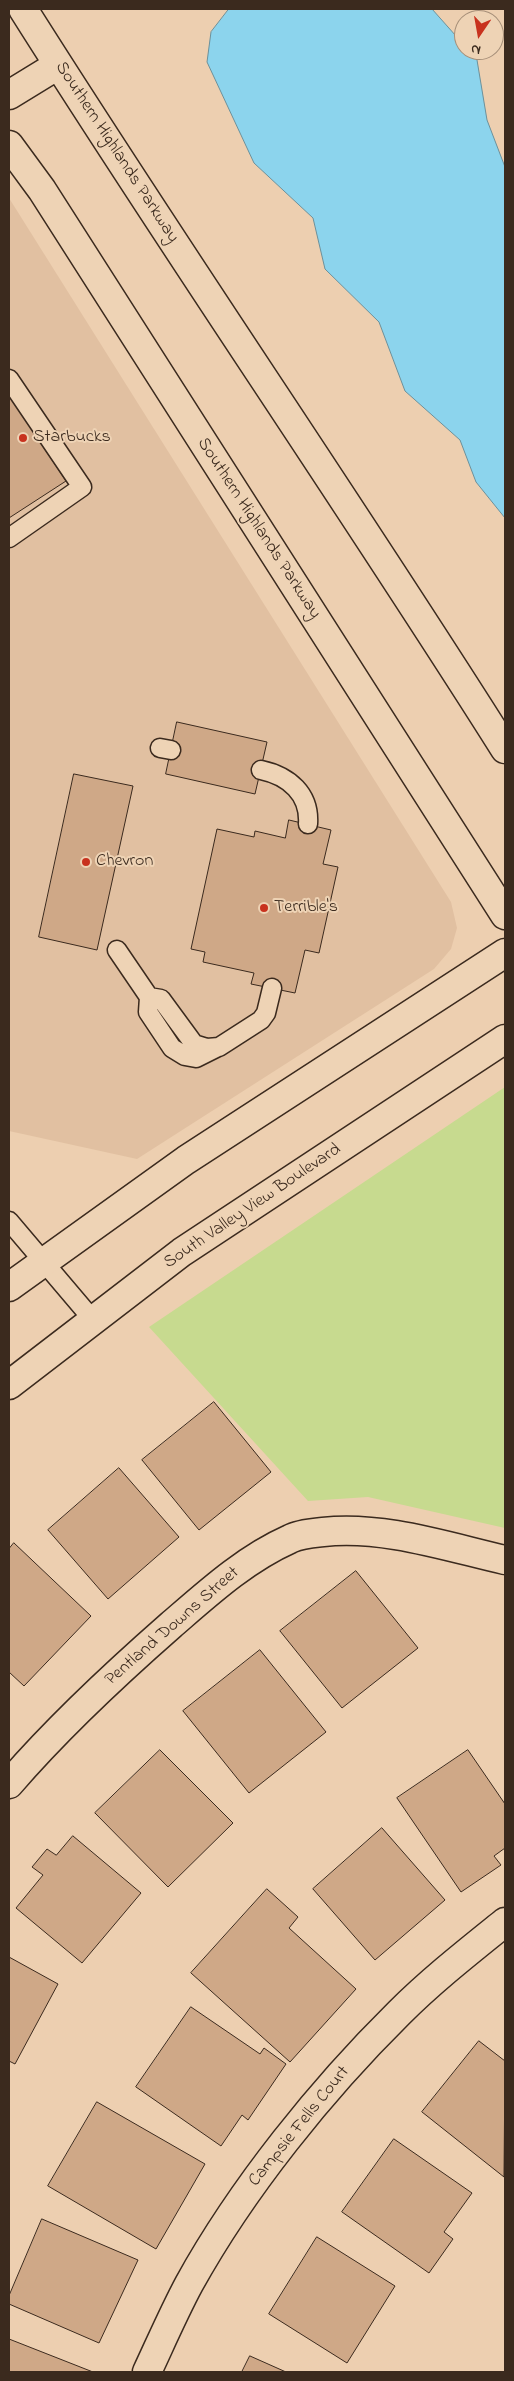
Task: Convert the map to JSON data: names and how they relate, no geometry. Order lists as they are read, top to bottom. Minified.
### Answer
{"streets":{"main road":["Southern Highlands Parkway","South Valley View Boulevard","Pentland Downs Street","Campsie Fells Court"]},"places":["Starbucks","Chevron","Terrible's"],"north":"bottom"}
